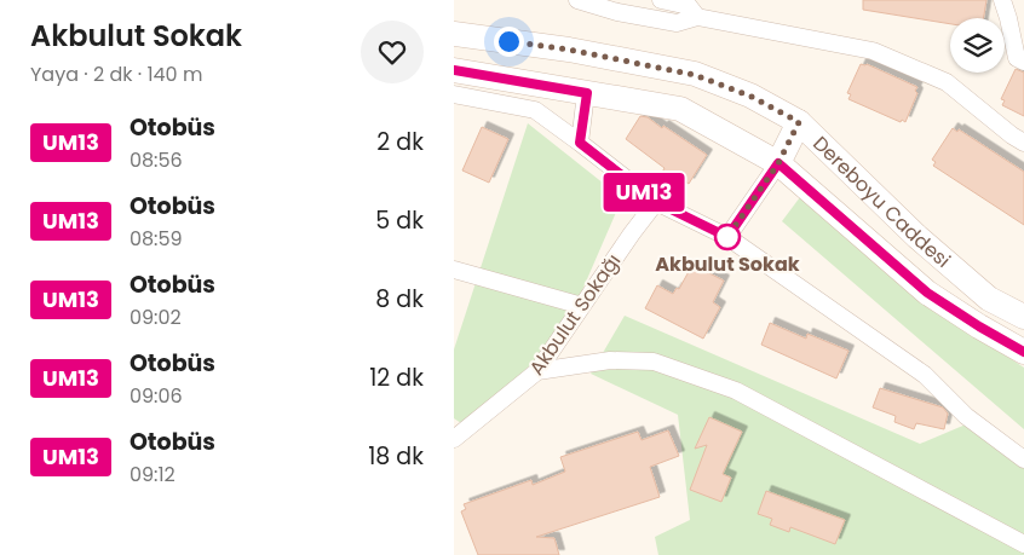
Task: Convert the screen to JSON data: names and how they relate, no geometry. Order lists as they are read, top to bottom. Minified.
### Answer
{"streets":{"main road":["Dereboyu Caddesi"],"street":["Akbulut Sokağı"]},"places":["Akbulut Sokak"],"lines":["bus line UM13"],"page":{"heading":["Akbulut Sokak","Yaya · 2 dk · 140 m"],"on_map":"UM13","list":[{"mark":"UM13","name":"Otobüs","note":"08:56","value":"2 dk"},{"mark":"UM13","name":"Otobüs","note":"08:59","value":"5 dk"},{"mark":"UM13","name":"Otobüs","note":"09:02","value":"8 dk"},{"mark":"UM13","name":"Otobüs","note":"09:06","value":"12 dk"},{"mark":"UM13","name":"Otobüs","note":"09:12","value":"18 dk"}]}}
